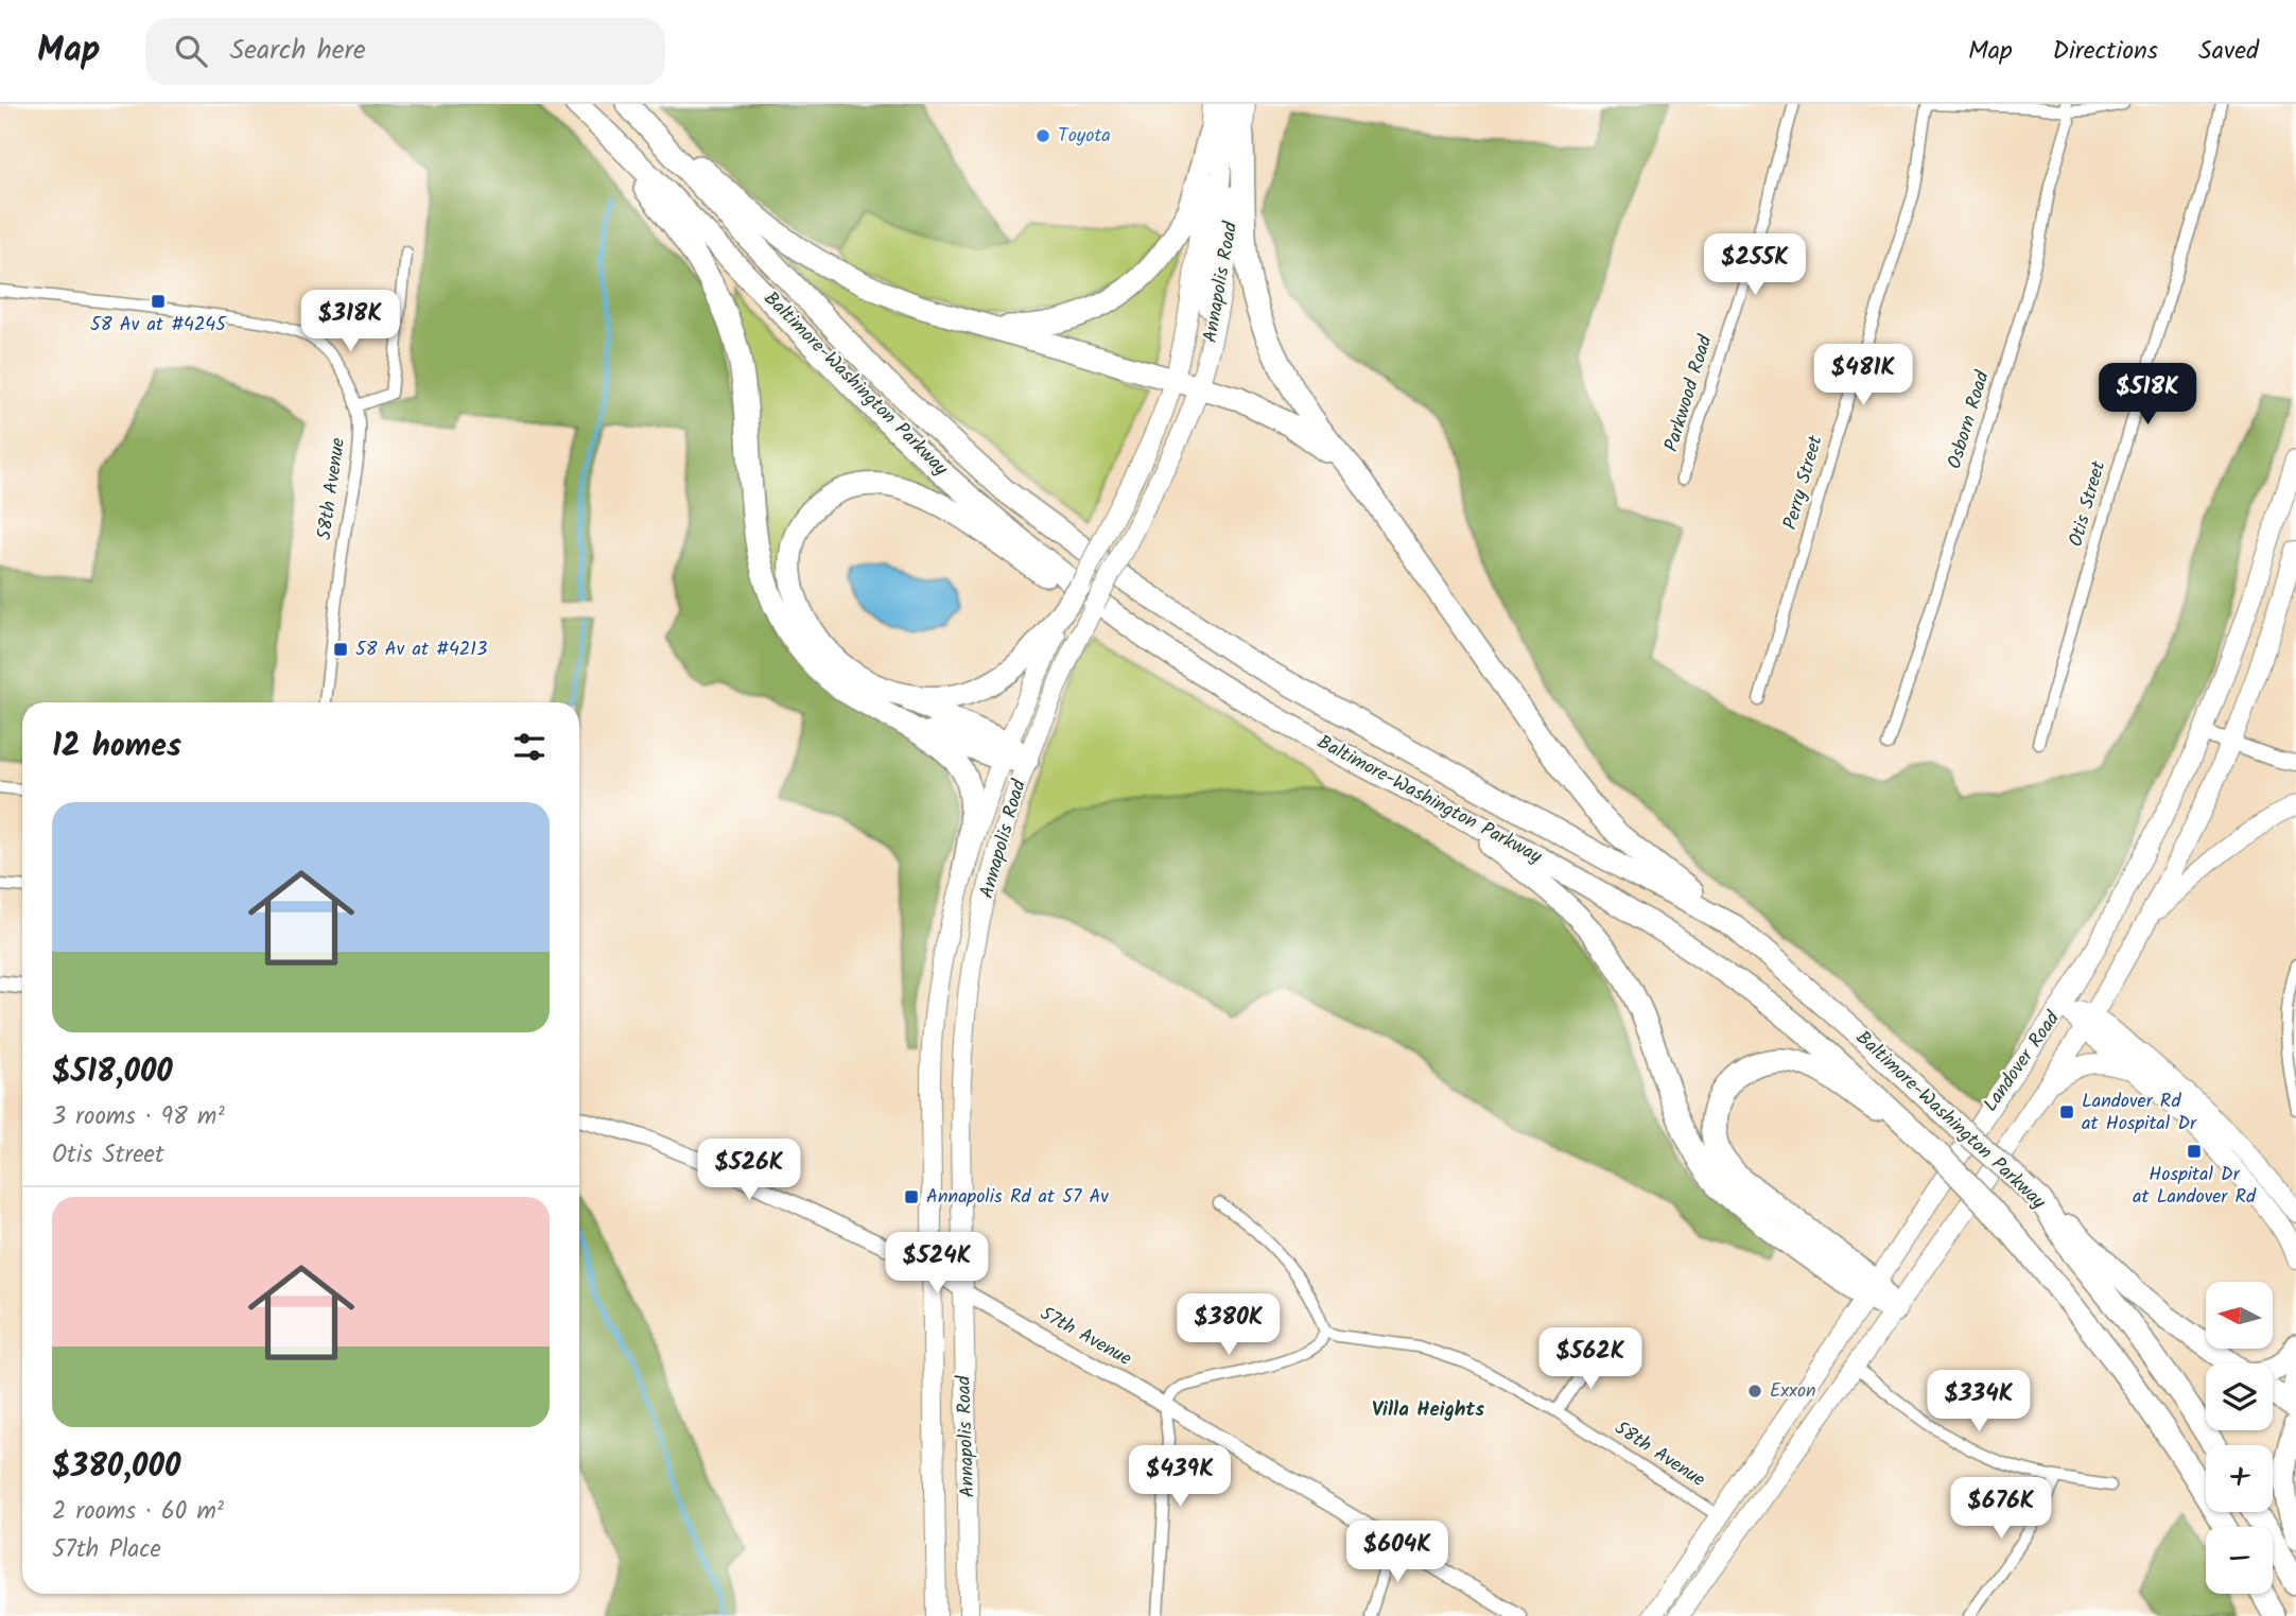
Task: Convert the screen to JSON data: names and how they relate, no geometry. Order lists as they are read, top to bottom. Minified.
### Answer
{"streets":{"highway":["Baltimore-Washington Parkway"],"main road":["Annapolis Road","Landover Road"],"street":["Parkwood Road","Osborn Road","Perry Street","58th Avenue","Otis Street","57th Avenue"]},"crossings":[["Annapolis Road","57th Avenue"],["58th Avenue","Landover Road"]],"districts":["Villa Heights"],"places":{"other":["Toyota","Exxon"],"transit":["58 Av at #4245","58 Av at #4213","Landover Rd at Hospital Dr","Hospital Dr at Landover Rd","Annapolis Rd at 57 Av"]},"north":"left","page":{"header":"Map","search":"Search here","nav":["Map","Directions","Saved"],"price":["$255K","$318K","$481K","$518K","$526K","$524K","$380K","$562K","$334K","$439K","$676K","$604K"],"heading":"12 homes","list":[{"name":"$518,000","note":"3 rooms · 98 m² · Otis Street"},{"name":"$380,000","note":"2 rooms · 60 m² · 57th Place"}],"map_buttons":["+","−"]}}
